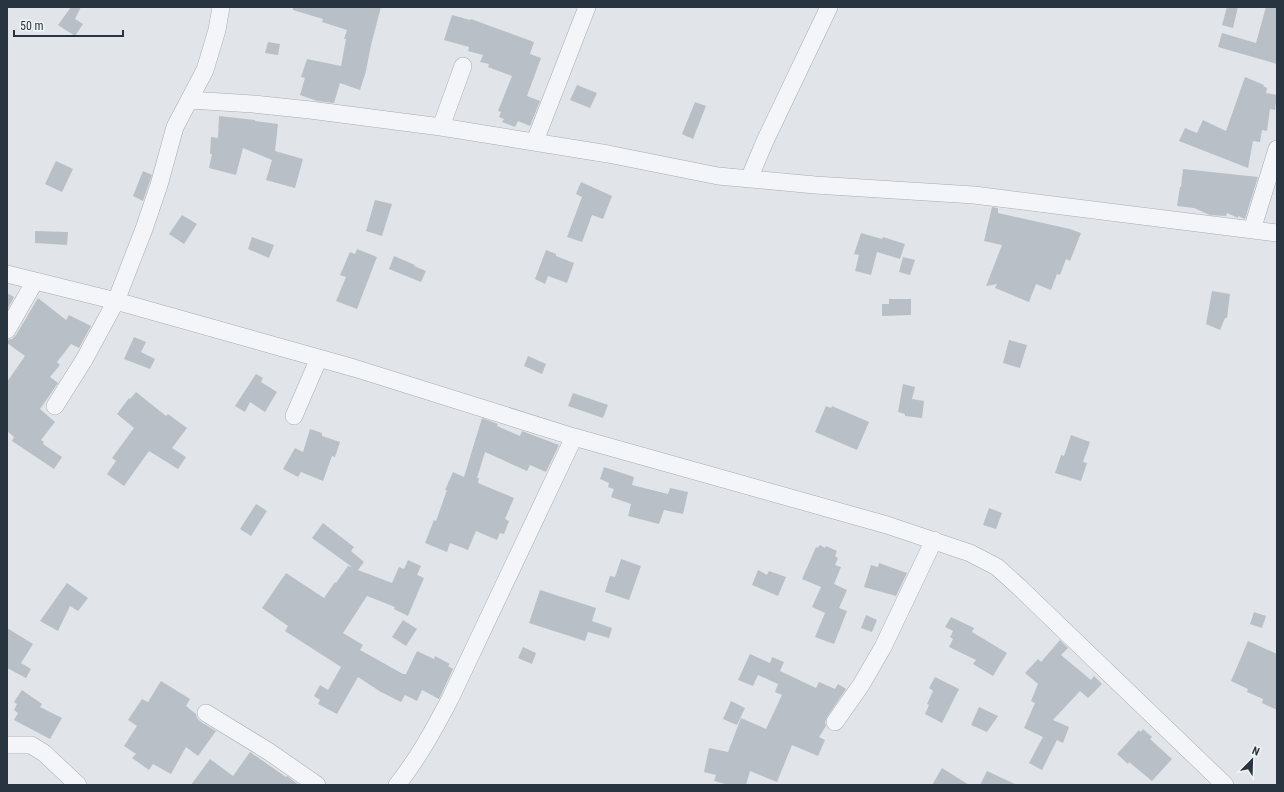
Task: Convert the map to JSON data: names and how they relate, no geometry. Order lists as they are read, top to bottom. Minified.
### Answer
{"scale_bar":"50 m","north":"top right"}
